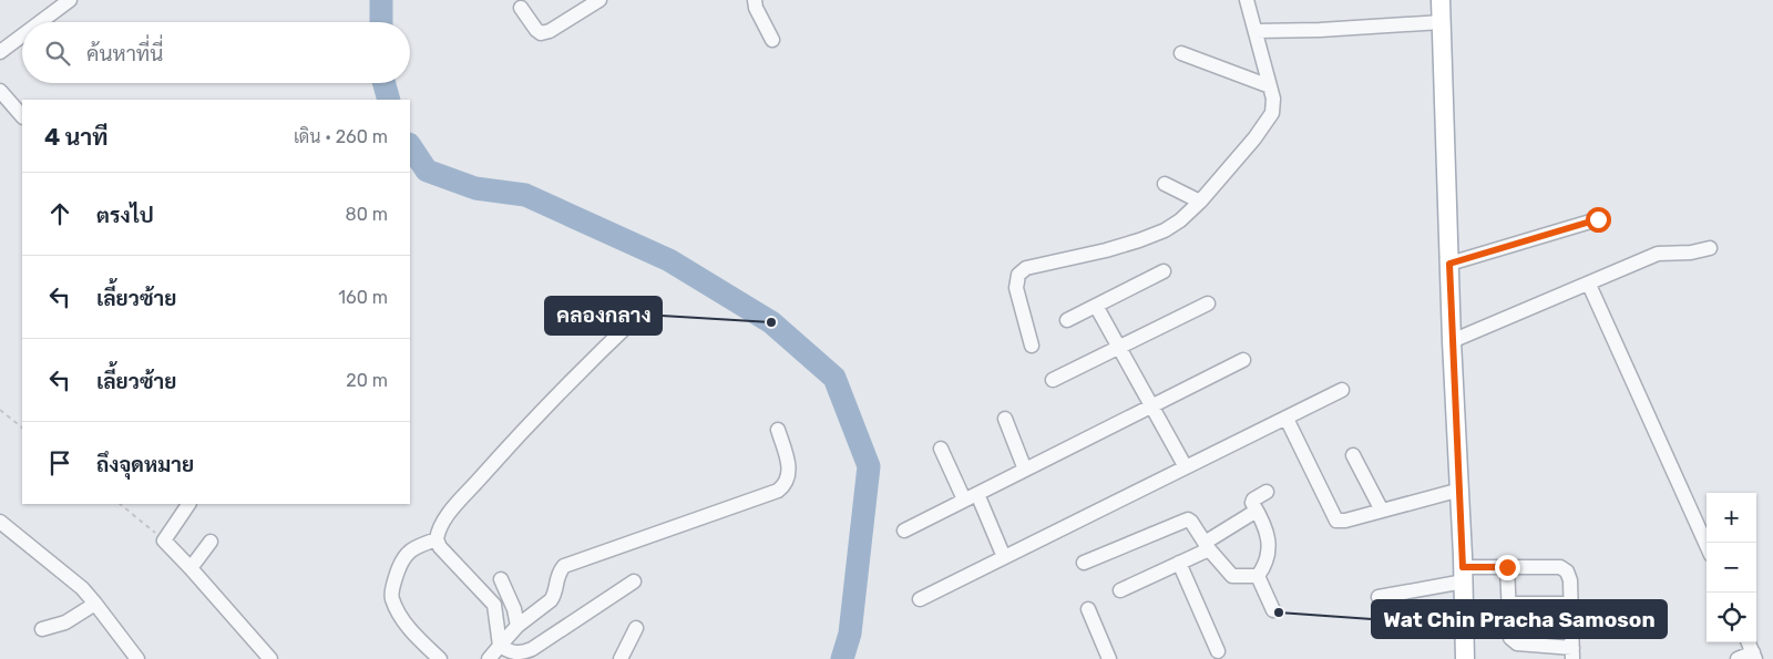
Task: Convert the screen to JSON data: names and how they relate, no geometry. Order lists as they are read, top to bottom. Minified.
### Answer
{"places":["คลองกลาง","Wat Chin Pracha Samoson"],"page":{"search":"ค้นหาที่นี่","heading":["4 นาที","เดิน · 260 m"],"list":[["ตรงไป","80 m"],["เลี้ยวซ้าย","160 m"],["เลี้ยวซ้าย","20 m"],"ถึงจุดหมาย"],"map_buttons":["+","−"]}}
